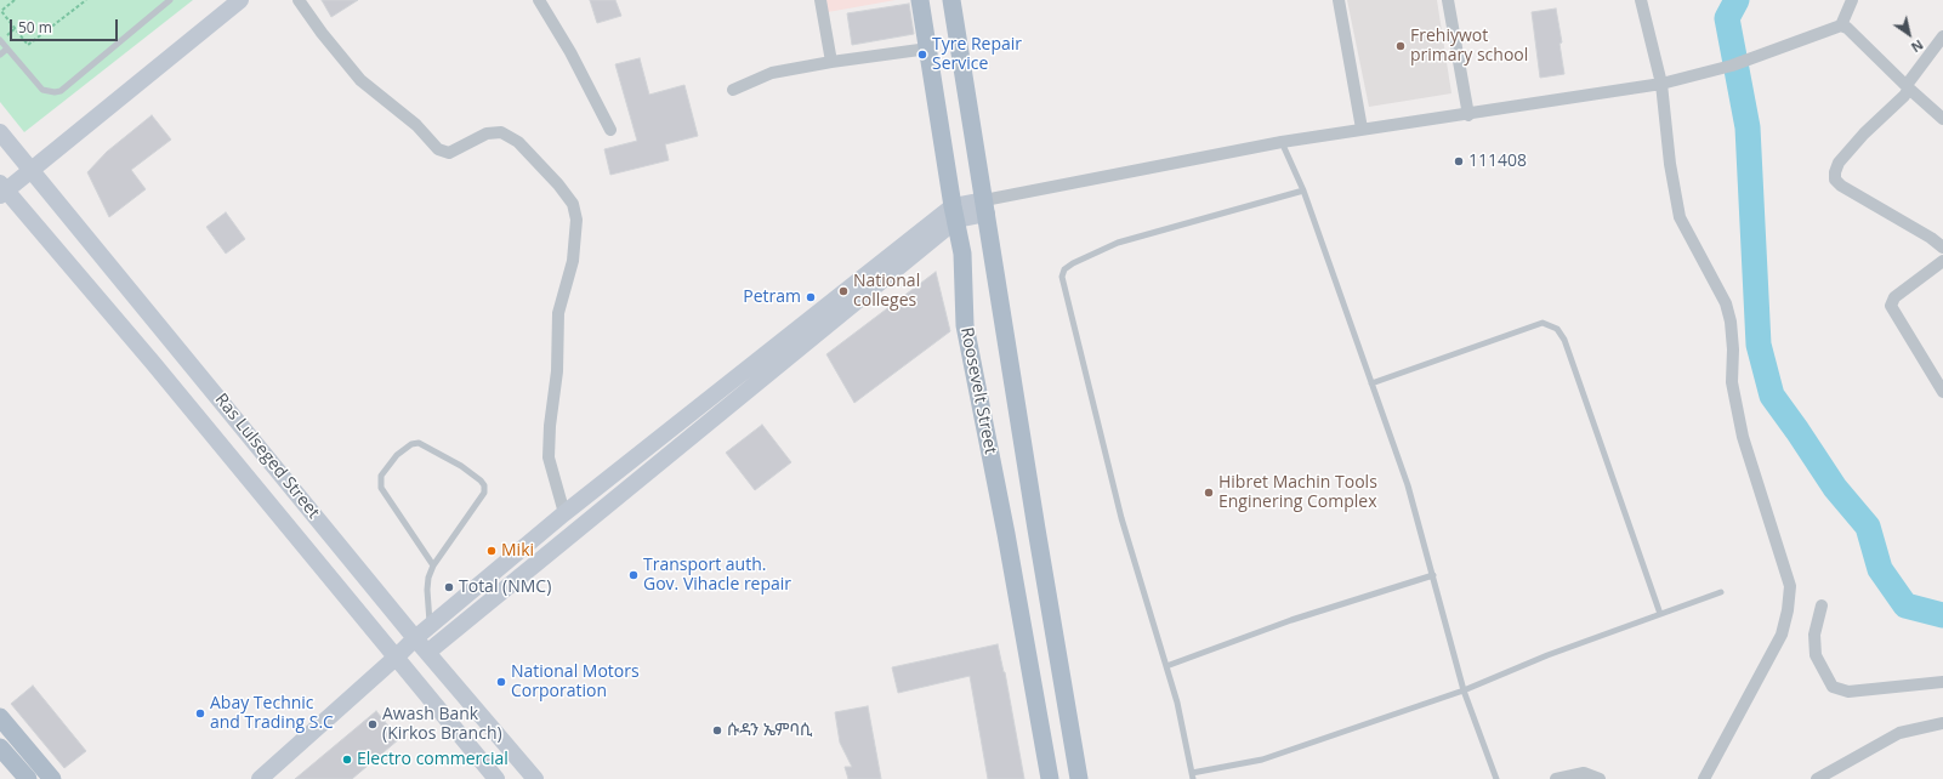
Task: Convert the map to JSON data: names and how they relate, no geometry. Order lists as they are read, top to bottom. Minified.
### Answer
{"streets":{"main road":["Roosevelt Street"],"street":["Ras Lulseged Street"]},"places":["Frehiywot primary school","Tyre Repair Service","111408","National colleges","Petram","Hibret Machin Tools Enginering Complex","Miki","Transport auth. Gov. Vihacle repair","Total (NMC)","National Motors Corporation","Abay Technic and Trading S.C","Awash Bank (Kirkos Branch)","ሱዳን ኤምባሲ","Electro commercial"],"scale_bar":"50 m","north":"bottom right"}
